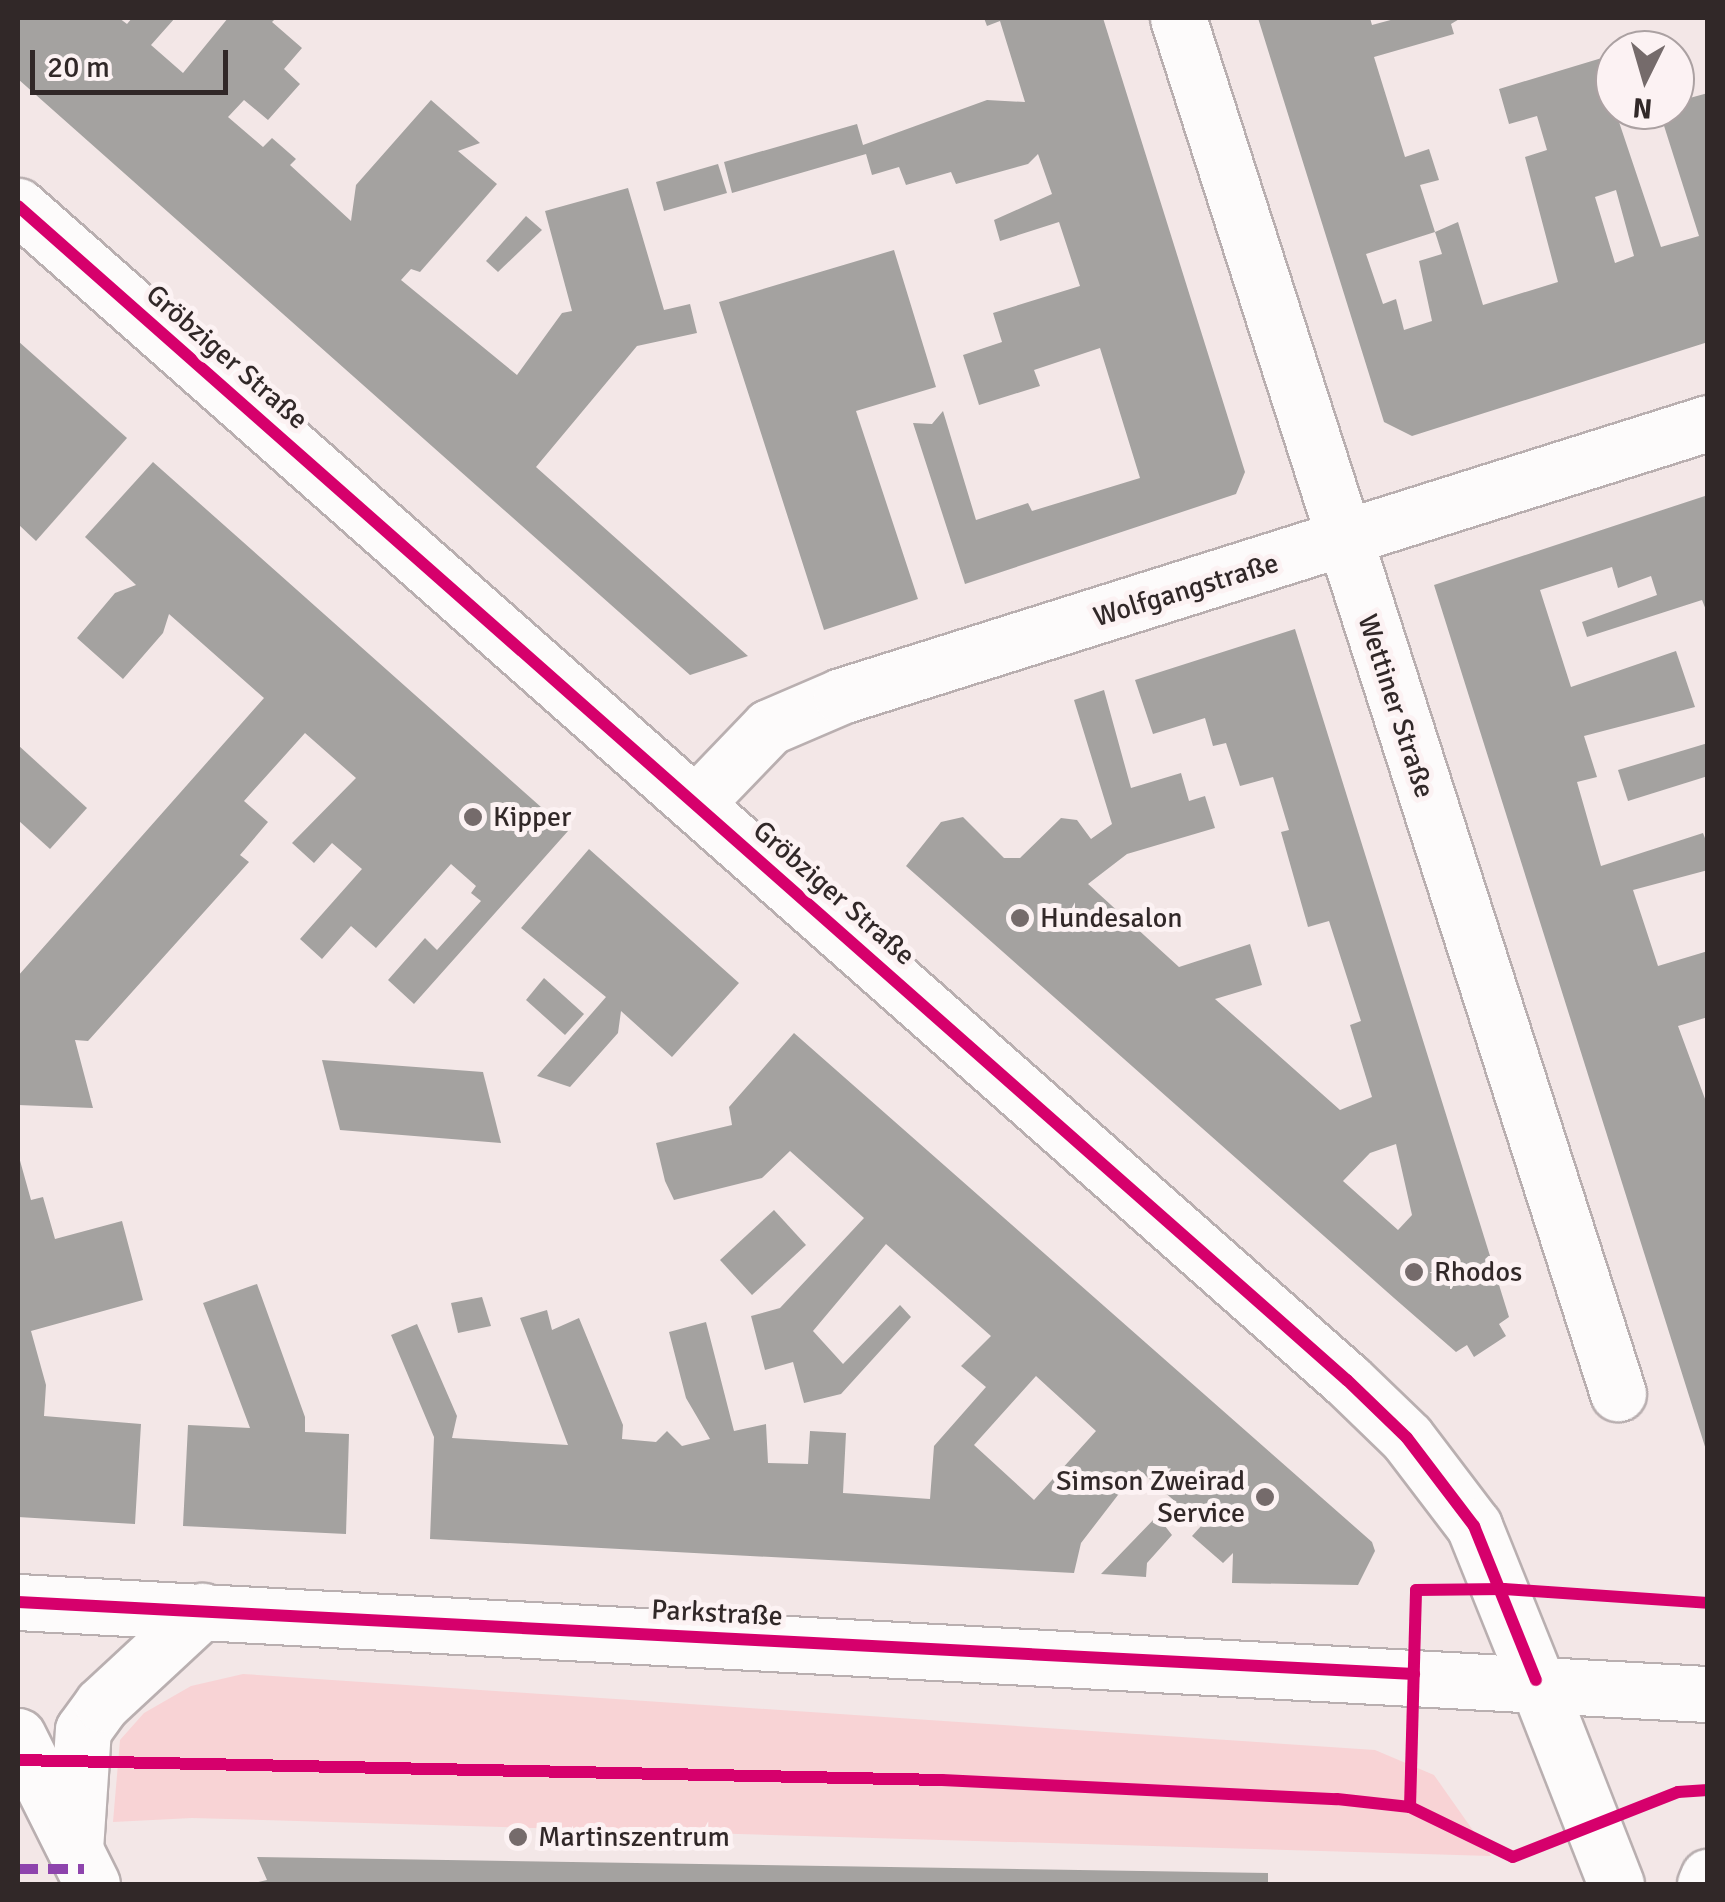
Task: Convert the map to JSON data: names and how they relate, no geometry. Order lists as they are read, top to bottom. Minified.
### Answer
{"streets":{"main road":["Gröbziger Straße","Wolfgangstraße","Wettiner Straße","Parkstraße"]},"crossings":[["Gröbziger Straße","Wolfgangstraße"],["Gröbziger Straße","Parkstraße"],["Wolfgangstraße","Wettiner Straße"]],"places":["Kipper","Hundesalon","Rhodos","Simson Zweirad Service","Martinszentrum"],"scale_bar":"20 m","north":"bottom"}
